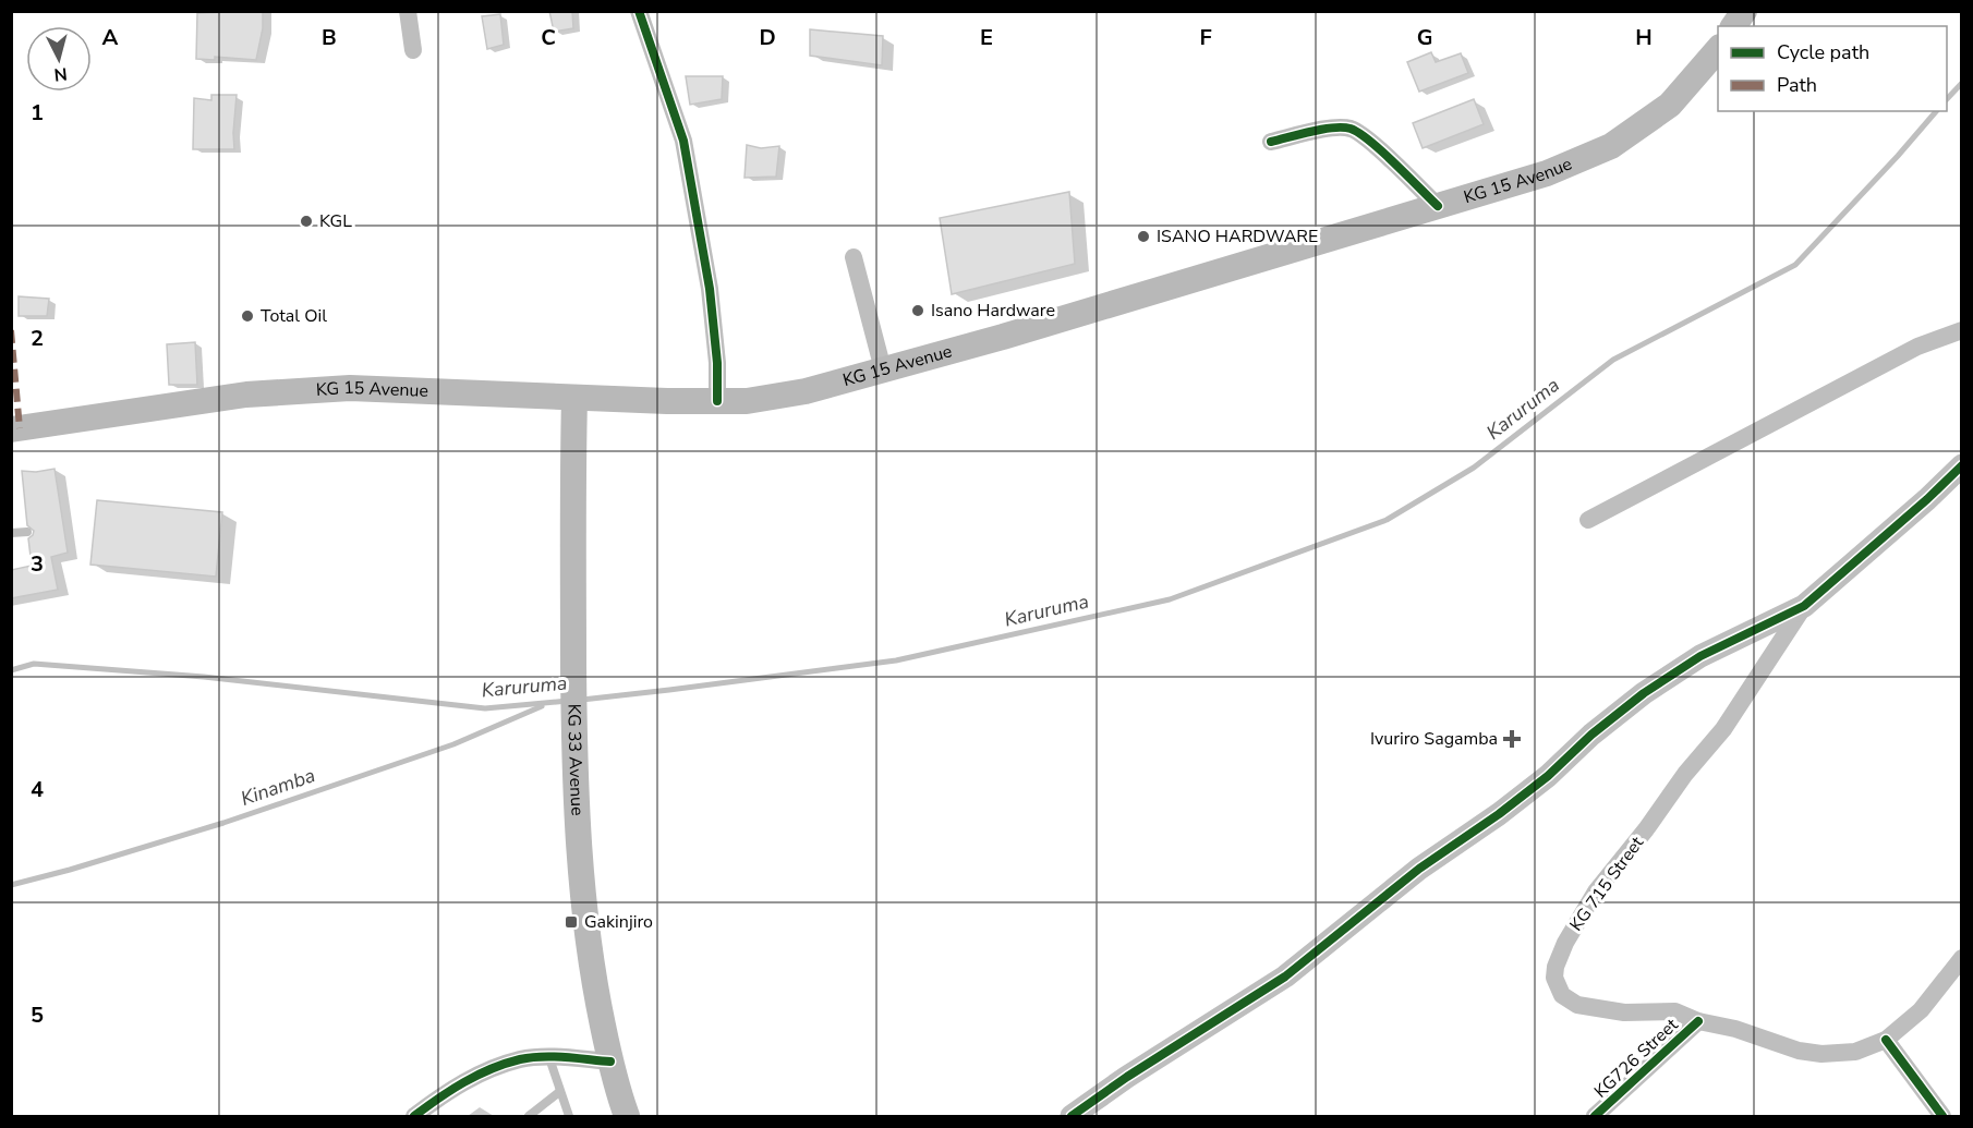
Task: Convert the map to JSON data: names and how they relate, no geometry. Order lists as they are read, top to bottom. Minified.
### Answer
{"streets":{"main road":["KG 15 Avenue","KG 33 Avenue"],"street":["KG 715 Street","KG726 Street"]},"crossings":[["KG 15 Avenue","KG 33 Avenue"],["KG 715 Street","KG726 Street"]],"water":["Karuruma","Kinamba"],"places":{"other":["KGL","ISANO HARDWARE","Isano Hardware","Total Oil"],"health":["Ivuriro Sagamba"],"transit":["Gakinjiro"]},"legend":["Cycle path","Path"],"north":"bottom","grid":{"columns":["A","B","C","D","E","F","G","H"],"rows":["1","2","3","4","5"]}}
